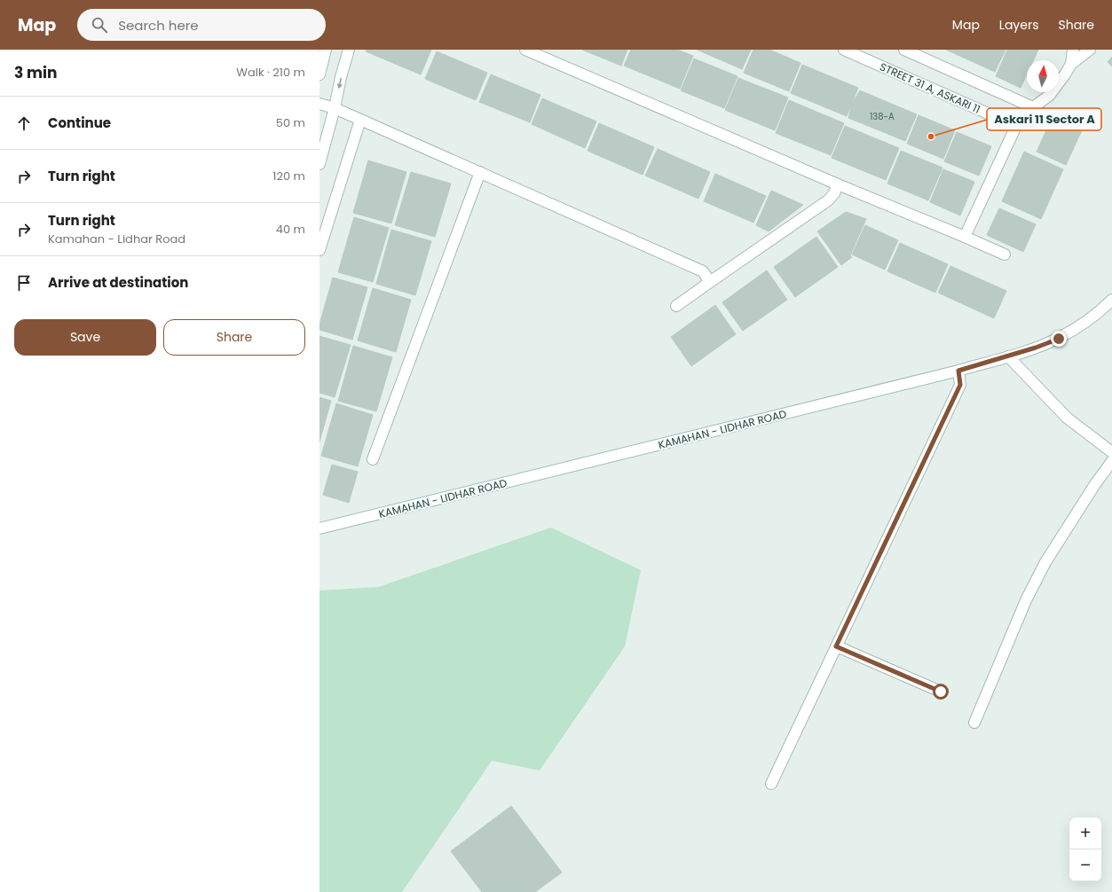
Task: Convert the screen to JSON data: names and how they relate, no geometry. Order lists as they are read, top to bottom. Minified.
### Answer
{"streets":{"street":["STREET 31 A, ASKARI 11","KAMAHAN - LIDHAR ROAD"]},"places":["Askari 11 Sector A"],"house_numbers":["138-A"],"north":"top","page":{"header":"Map","search":"Search here","nav":["Map","Layers","Share"],"heading":["3 min","Walk · 210 m"],"list":[["Continue","50 m"],["Turn right","120 m"],["Turn right","Kamahan - Lidhar Road","40 m"],"Arrive at destination"],"buttons":["Save","Share"],"map_buttons":["+","−"]}}
